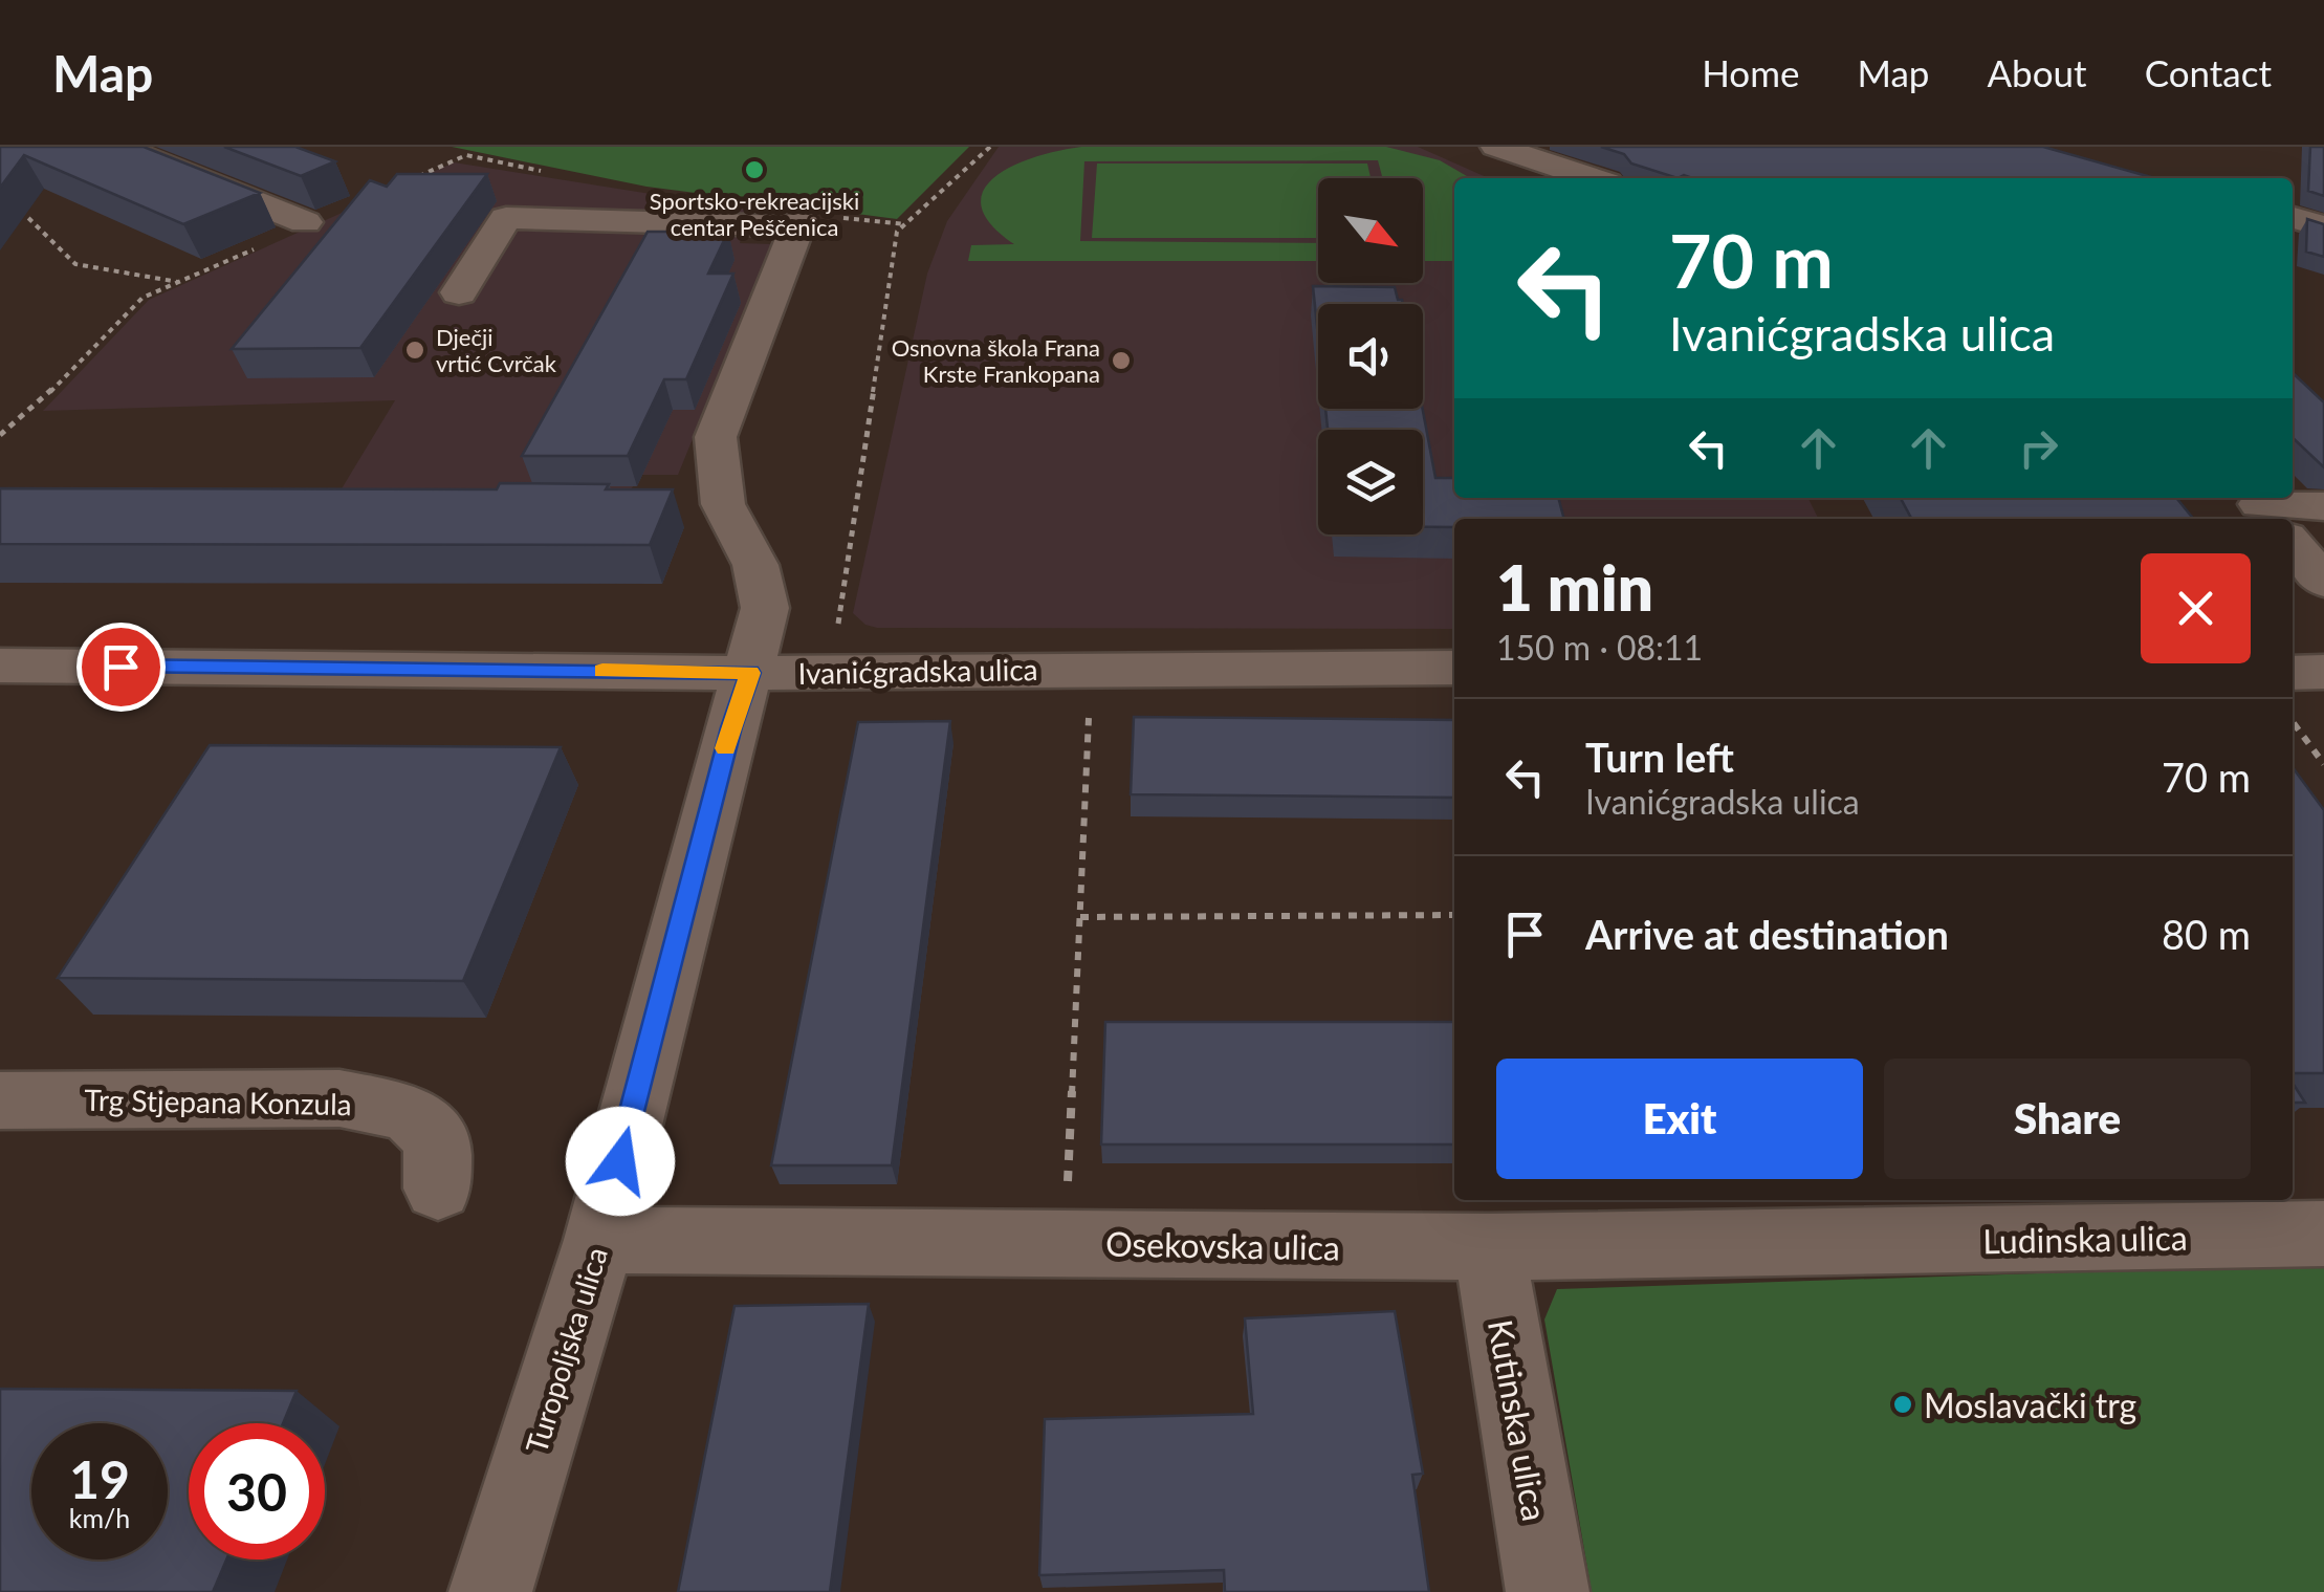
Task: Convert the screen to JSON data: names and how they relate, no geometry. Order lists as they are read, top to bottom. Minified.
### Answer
{"streets":{"street":["Ivanićgradska ulica","Trg Stjepana Konzula","Ludinska ulica","Osekovska ulica","Turopoljska ulica","Kutinska ulica"]},"crossings":[["Ivanićgradska ulica","Turopoljska ulica"],["Ludinska ulica","Osekovska ulica"],["Osekovska ulica","Turopoljska ulica"],["Osekovska ulica","Kutinska ulica"]],"places":["Sportsko-rekreacijski centar Peščenica","Dječji vrtić Cvrčak","Osnovna škola Frana Krste Frankopana","Moslavački trg"],"north":"bottom right","page":{"header":"Map","nav":["Home","Map","About","Contact"],"turn":["70 m","Ivanićgradska ulica"],"heading":["1 min","150 m · 08:11"],"list":[{"name":"Turn left","note":"Ivanićgradska ulica","value":"70 m"},{"name":"Arrive at destination","value":"80 m"}],"buttons":["Exit","Share"],"speed":"19 km/h","limit":"30"}}
